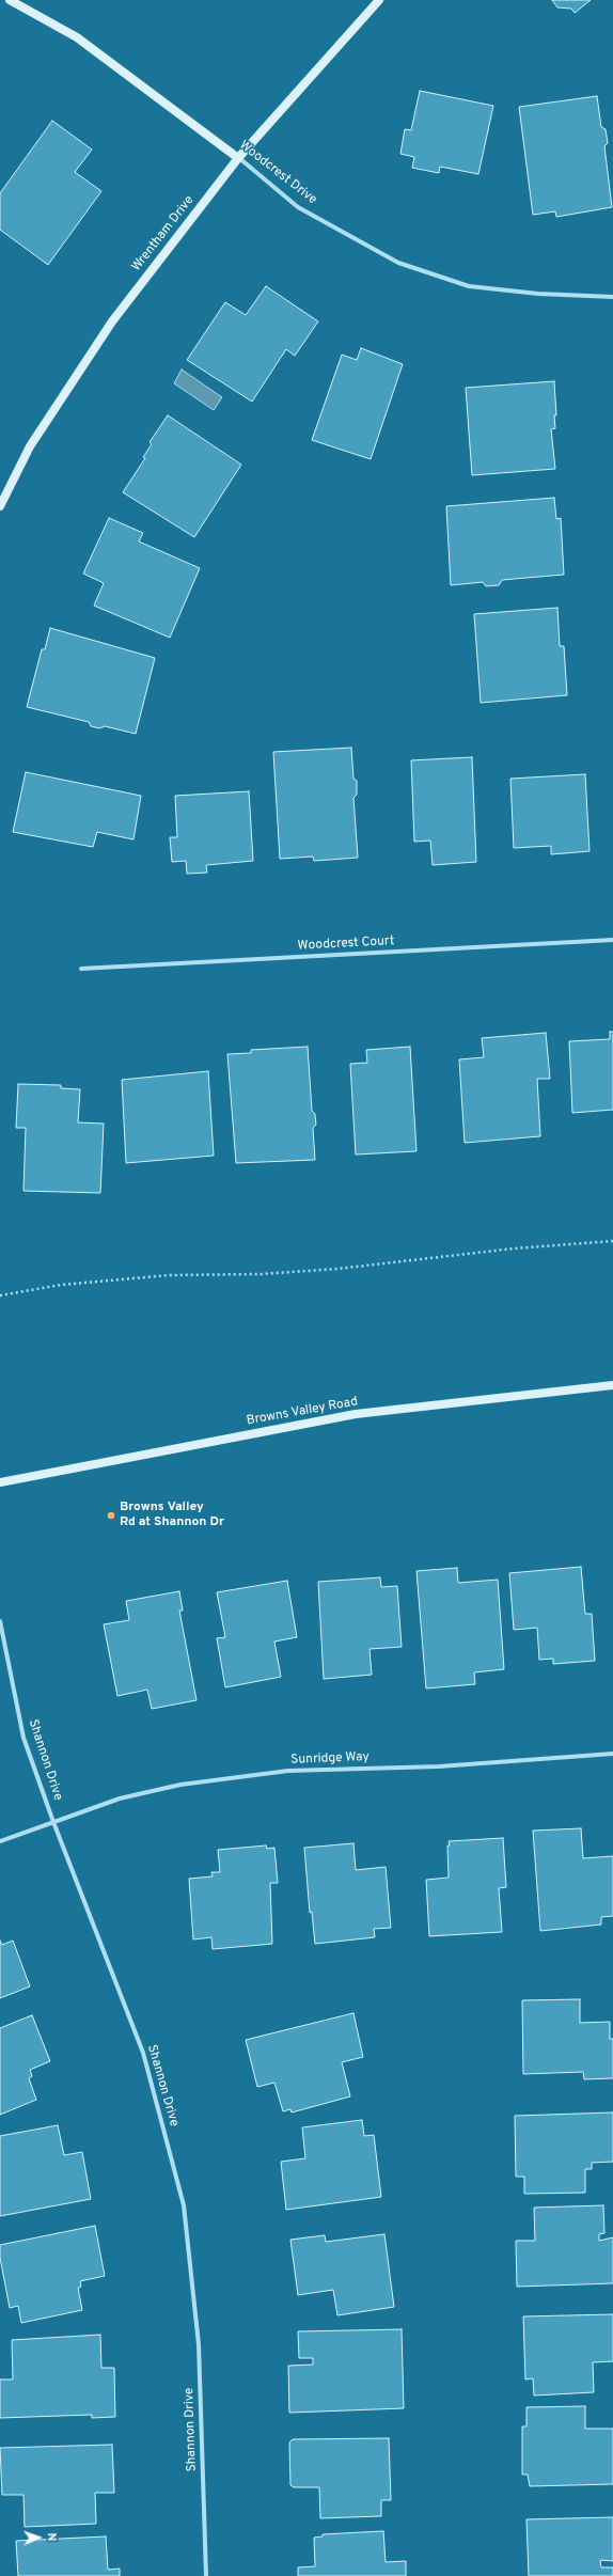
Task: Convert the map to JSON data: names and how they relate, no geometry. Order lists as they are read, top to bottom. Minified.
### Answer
{"streets":{"street":["Woodcrest Drive","Wrentham Drive","Woodcrest Court","Browns Valley Road","Sunridge Way","Shannon Drive"]},"crossings":[["Woodcrest Drive","Wrentham Drive"],["Sunridge Way","Shannon Drive"]],"places":["Browns Valley Rd at Shannon Dr"],"north":"right"}
